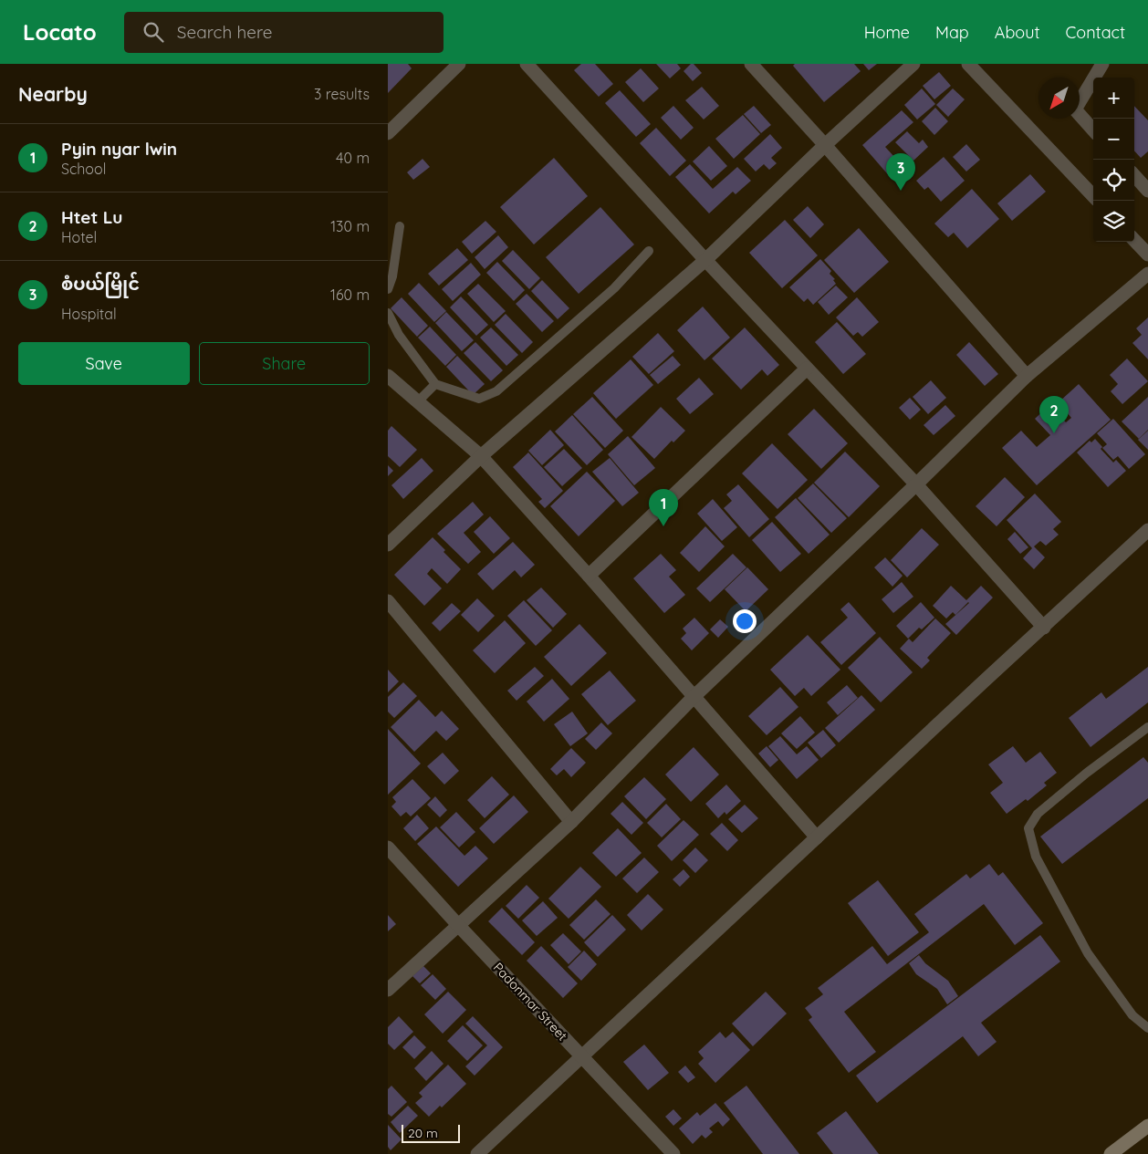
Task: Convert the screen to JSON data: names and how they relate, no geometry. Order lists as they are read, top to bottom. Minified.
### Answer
{"streets":{"street":["Padonmar Street"]},"scale_bar":"20 m","north":"bottom left","page":{"header":"Locato","search":"Search here","nav":["Home","Map","About","Contact"],"heading":["Nearby","3 results"],"map_buttons":["+","−"],"list":[{"mark":"1","name":"Pyin nyar lwin","note":"School","value":"40 m"},{"mark":"2","name":"Htet Lu","note":"Hotel","value":"130 m"},{"mark":"3","name":"စံပယ်မြိုင်","note":"Hospital","value":"160 m"}],"pins":["3","2","1"],"buttons":["Save","Share"],"scale":"20 m"}}
